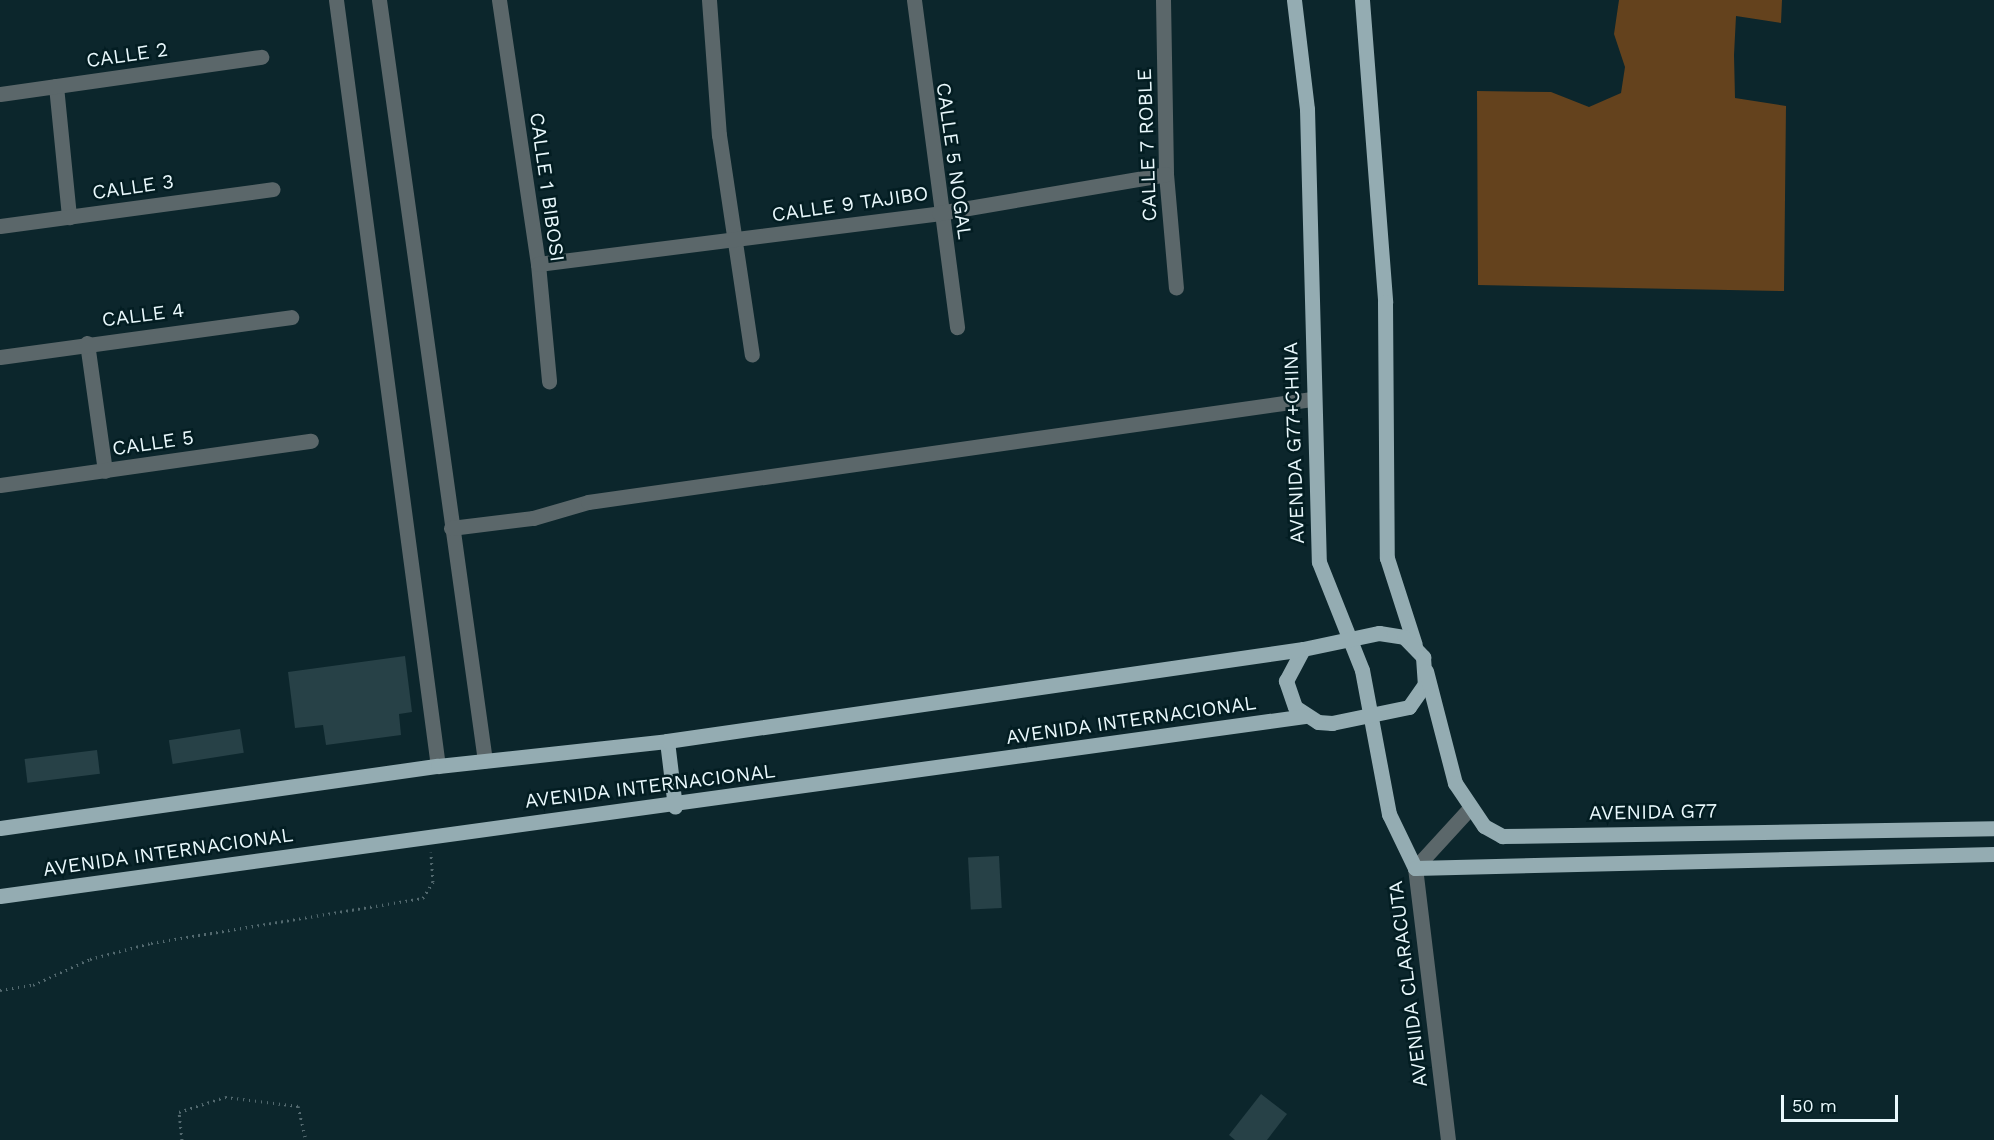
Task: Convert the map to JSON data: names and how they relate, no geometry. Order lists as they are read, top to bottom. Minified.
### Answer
{"streets":{"main road":["AVENIDA G77+CHINA","AVENIDA INTERNACIONAL","AVENIDA G77"],"street":["CALLE 2","CALLE 7 ROBLE","CALLE 5 NOGAL","CALLE 3","CALLE 1 BIBOSI","CALLE 9 TAJIBO","CALLE 4","CALLE 5","AVENIDA CLARACUTA"]},"crossings":[["CALLE 7 ROBLE","CALLE 9 TAJIBO"],["CALLE 5 NOGAL","CALLE 9 TAJIBO"],["CALLE 1 BIBOSI","CALLE 9 TAJIBO"],["AVENIDA G77+CHINA","AVENIDA INTERNACIONAL"],["AVENIDA G77+CHINA","AVENIDA CLARACUTA"],["AVENIDA G77","AVENIDA CLARACUTA"]],"scale_bar":"50 m"}
